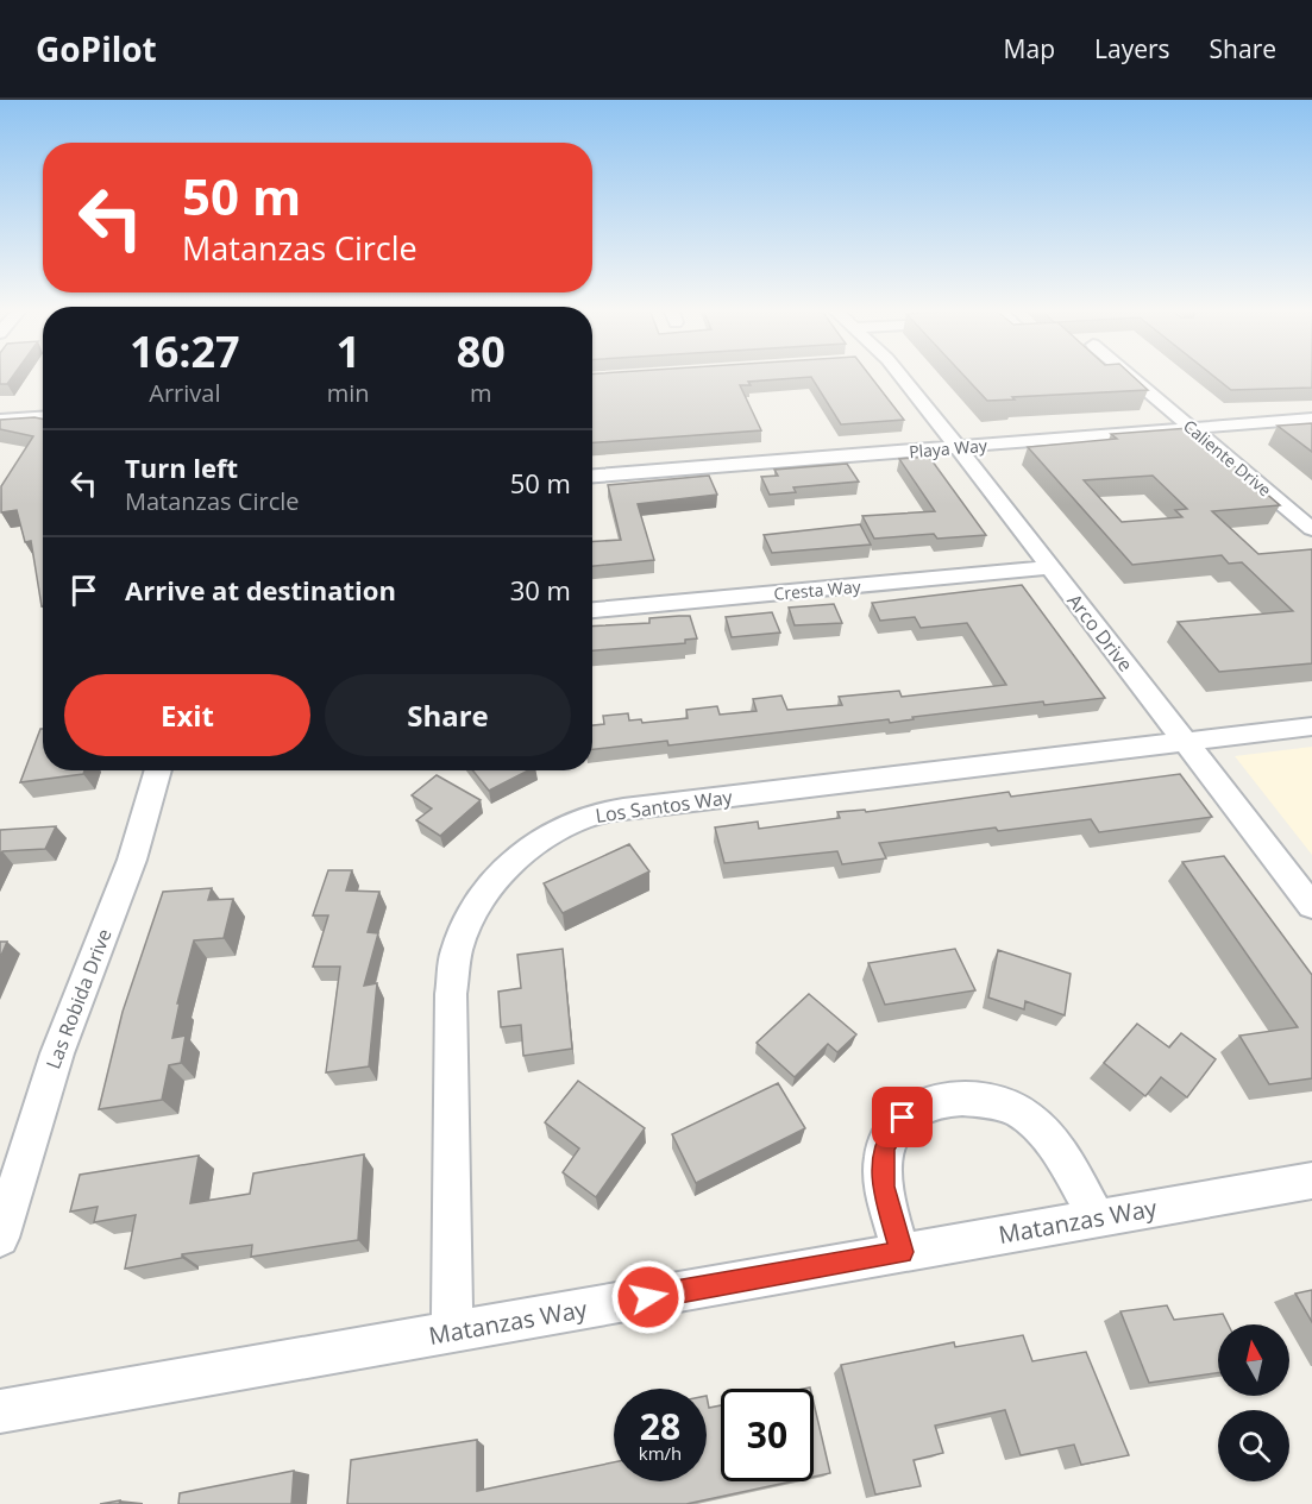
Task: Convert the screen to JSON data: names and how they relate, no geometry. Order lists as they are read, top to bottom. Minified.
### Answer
{"streets":{"street":["Playa Way","Caliente Drive","Cresta Way","Arco Drive","Los Santos Way","Las Robida Drive","Matanzas Way"]},"crossings":[["Playa Way","Caliente Drive"],["Playa Way","Arco Drive"],["Cresta Way","Arco Drive"],["Arco Drive","Los Santos Way"],["Los Santos Way","Matanzas Way"]],"north":"top","page":{"header":"GoPilot","nav":["Map","Layers","Share"],"turn":["50 m","Matanzas Circle"],"eta":["16:27","Arrival","1","min","80","m"],"list":[{"name":"Turn left","note":"Matanzas Circle","value":"50 m"},{"name":"Arrive at destination","value":"30 m"}],"buttons":["Exit","Share"],"speed":"28 km/h","limit":"30"}}
